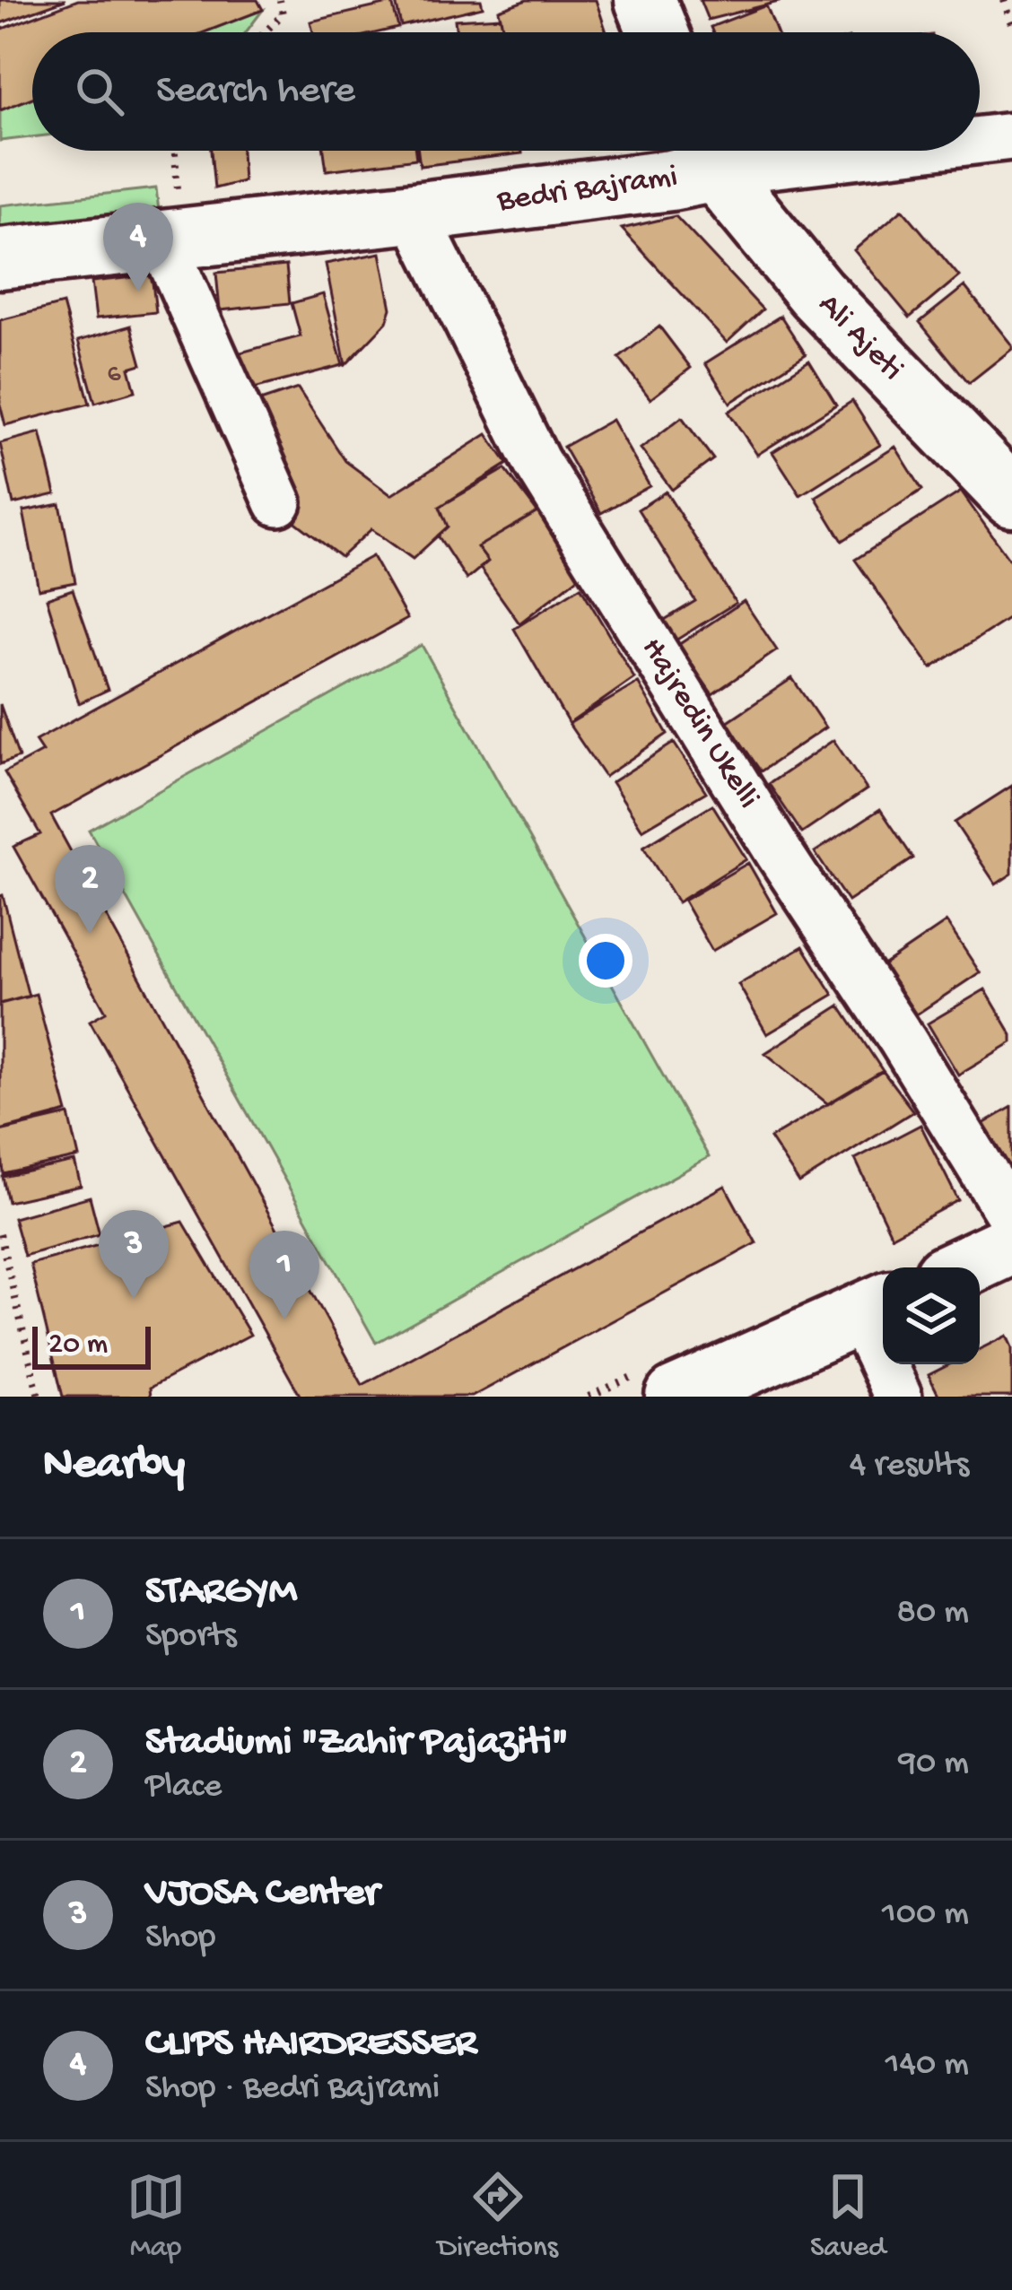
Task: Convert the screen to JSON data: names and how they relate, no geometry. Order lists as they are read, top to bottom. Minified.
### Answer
{"streets":{"street":["Bedri Bajrami","Ali Ajeti","Hajredin Ukelli"]},"crossings":[["Bedri Bajrami","Ali Ajeti"],["Bedri Bajrami","Hajredin Ukelli"]],"house_numbers":["6"],"scale_bar":"20 m","page":{"search":"Search here","pins":["4","2","3","1"],"scale":"20 m","heading":["Nearby","4 results"],"list":[{"mark":"1","name":"STARGYM","note":"Sports","value":"80 m"},{"mark":"2","name":"Stadiumi \"Zahir Pajaziti\"","note":"Place","value":"90 m"},{"mark":"3","name":"VJOSA Center","note":"Shop","value":"100 m"},{"mark":"4","name":"CLIPS HAIRDRESSER","note":"Shop · Bedri Bajrami","value":"140 m"}],"nav":["Map","Directions","Saved"]}}
